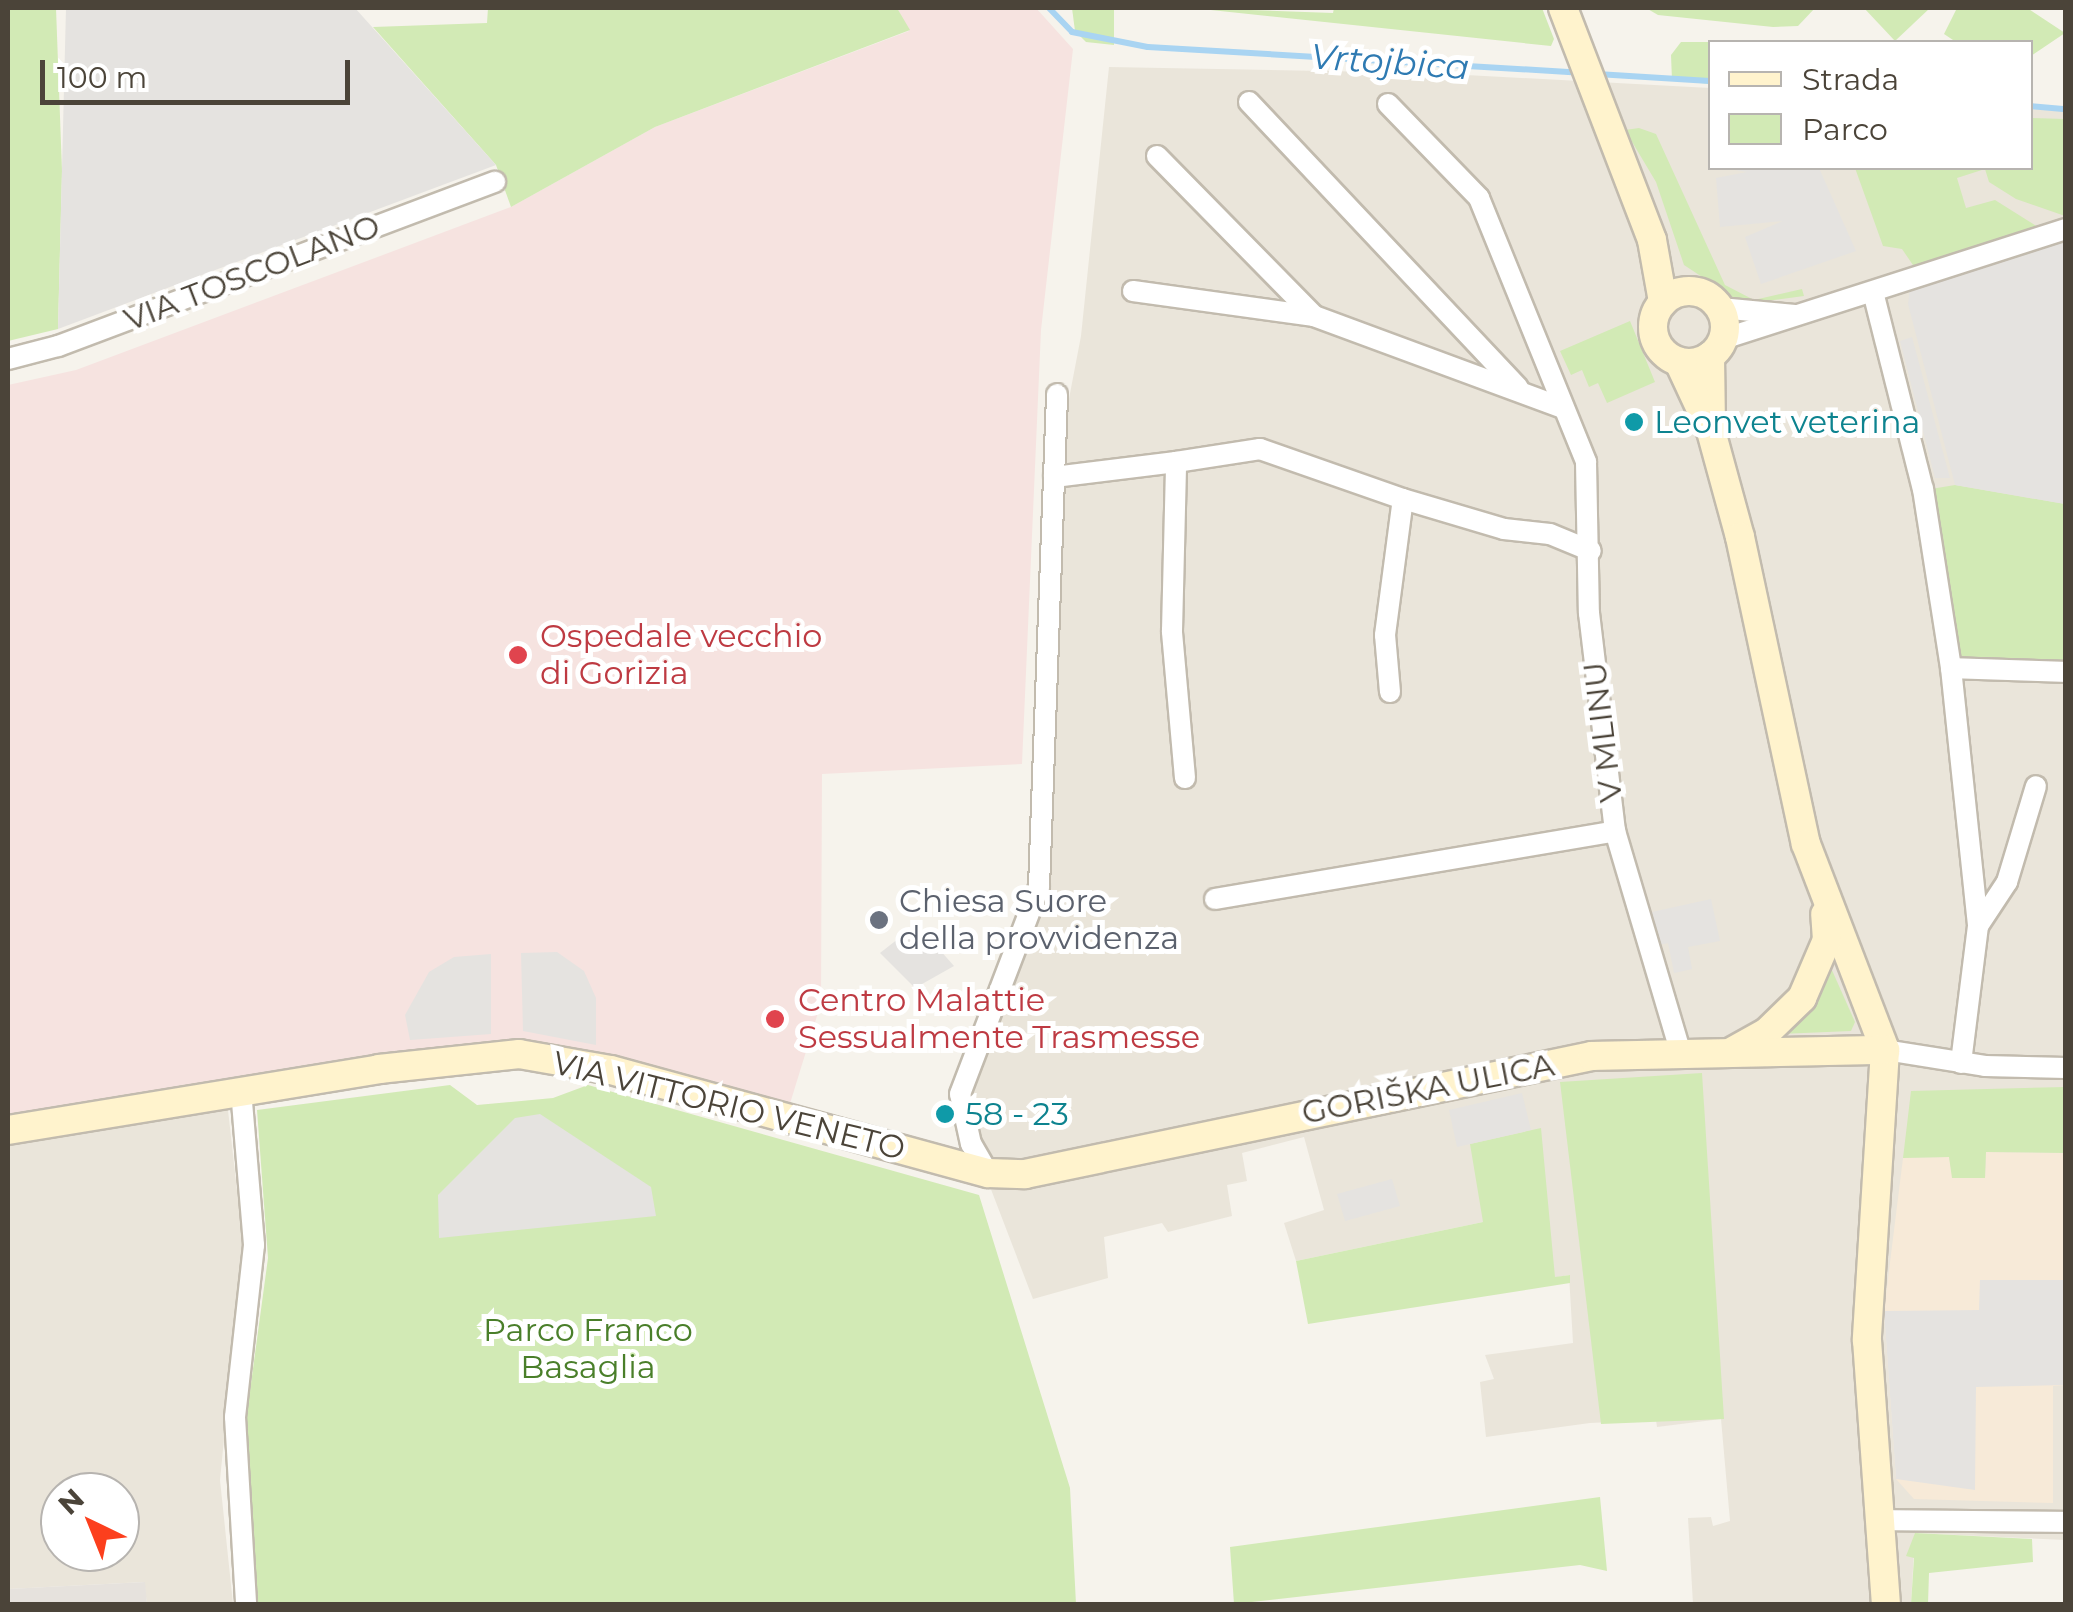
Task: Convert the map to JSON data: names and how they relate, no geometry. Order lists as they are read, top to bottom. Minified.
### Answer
{"streets":{"street":["VIA TOSCOLANO","V MLINU","GORIŠKA ULICA","VIA VITTORIO VENETO"]},"crossings":[["V MLINU","GORIŠKA ULICA"],["GORIŠKA ULICA","VIA VITTORIO VENETO"]],"water":["Vrtojbica"],"parks":["Parco Franco Basaglia"],"places":["Leonvet veterina","Ospedale vecchio di Gorizia","Chiesa Suore della provvidenza","Centro Malattie Sessualmente Trasmesse","58 - 23"],"legend":["Strada","Parco"],"scale_bar":"100 m","north":"top left"}
